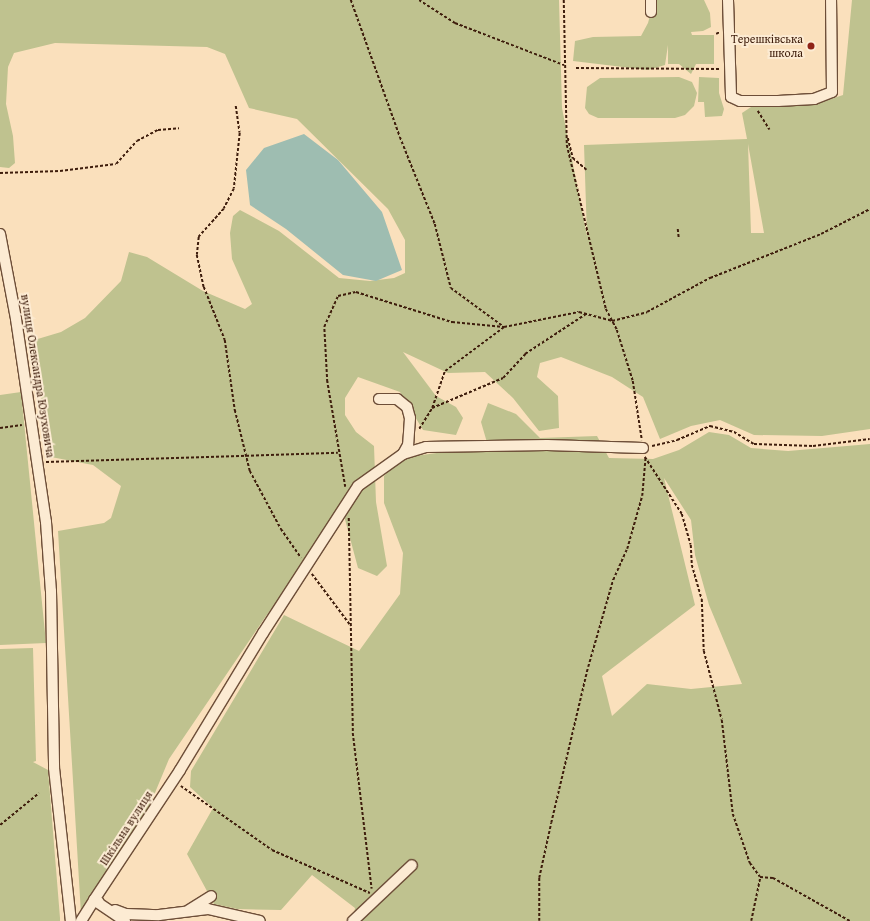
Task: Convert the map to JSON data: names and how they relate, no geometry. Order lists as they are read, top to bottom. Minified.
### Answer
{"streets":{"street":["вулиця Олександра Юзуховича","Шкільна вулиця"]},"places":["Терешківська школа"]}
